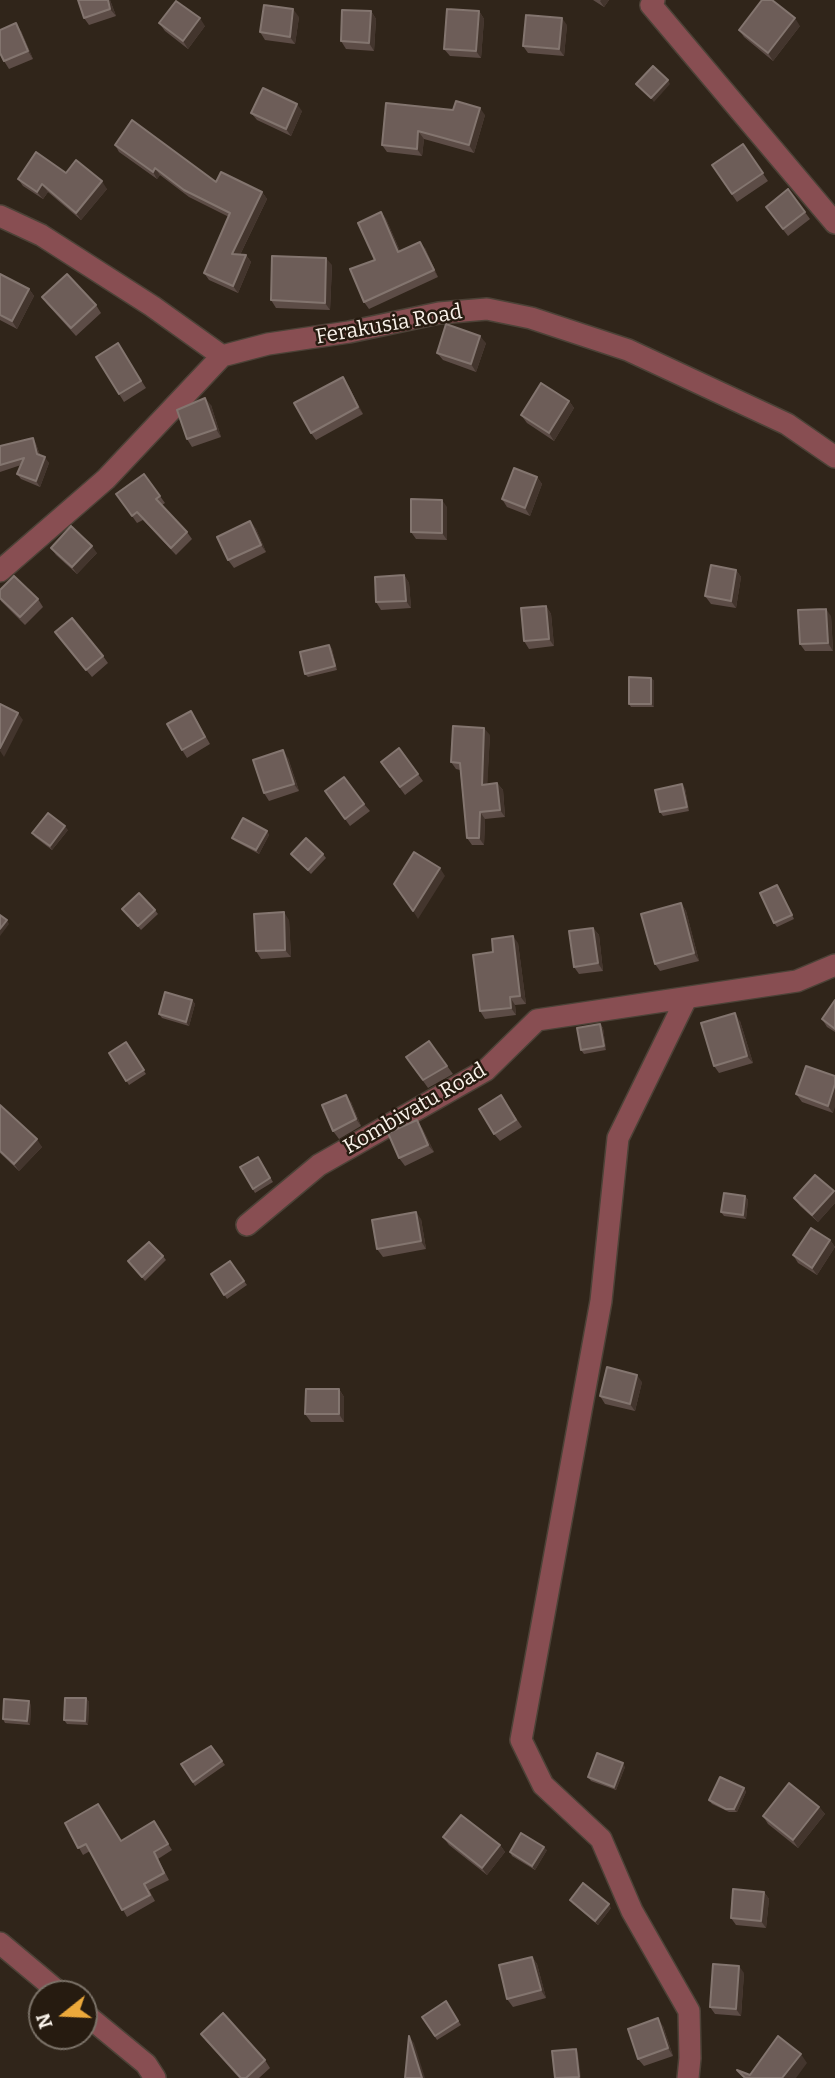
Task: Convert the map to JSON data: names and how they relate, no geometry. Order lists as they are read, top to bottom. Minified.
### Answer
{"streets":{"street":["Ferakusia Road","Kombivatu Road"]},"north":"left"}
